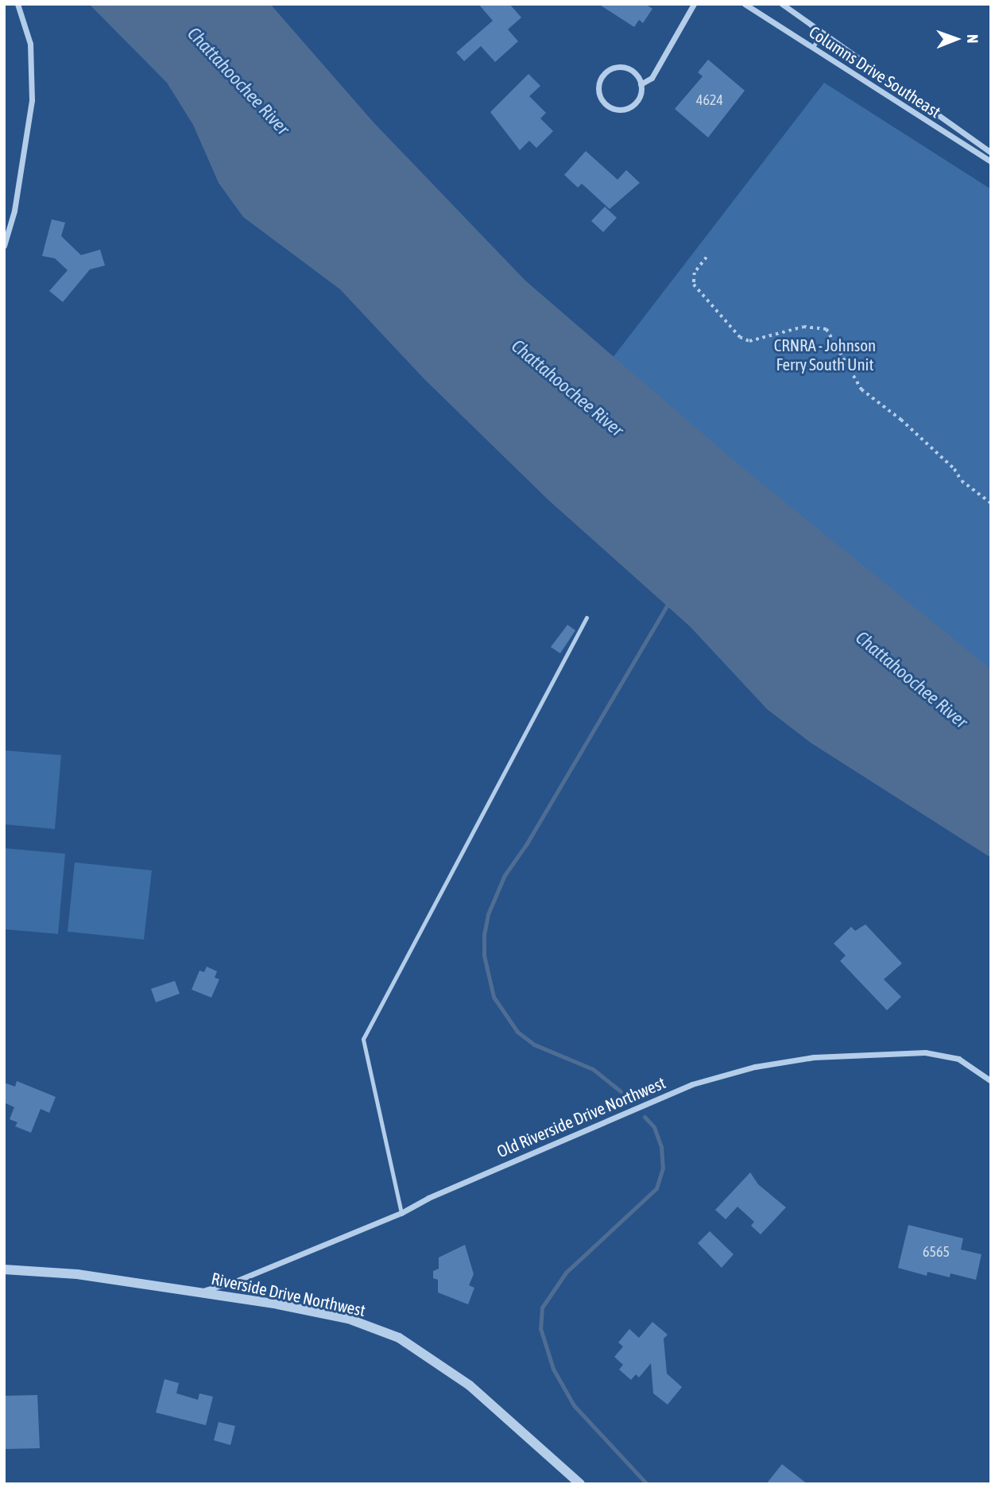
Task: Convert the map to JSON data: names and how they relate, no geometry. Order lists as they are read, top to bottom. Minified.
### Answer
{"streets":{"street":["Columns Drive Southeast","Old Riverside Drive Northwest","Riverside Drive Northwest"]},"crossings":[["Old Riverside Drive Northwest","Riverside Drive Northwest"]],"water":["Chattahoochee River"],"parks":["CRNRA - Johnson Ferry South Unit"],"house_numbers":["4624","6565"],"north":"right"}
